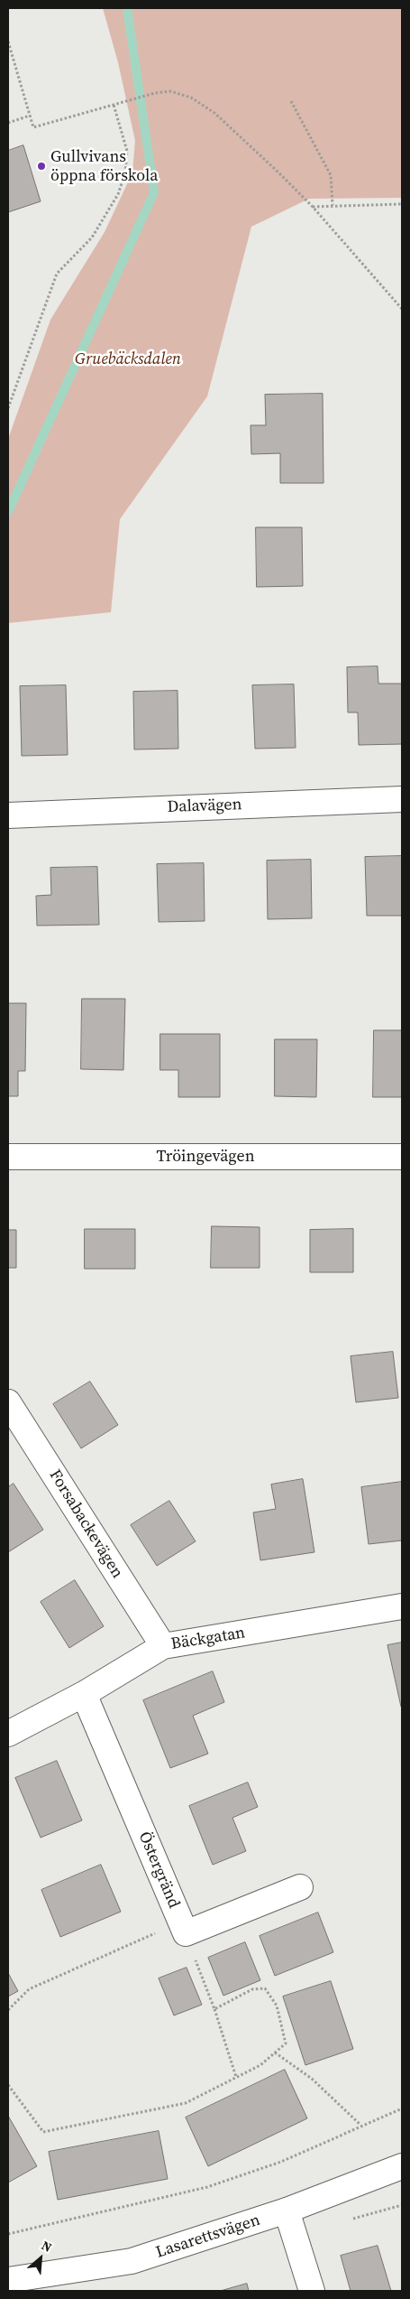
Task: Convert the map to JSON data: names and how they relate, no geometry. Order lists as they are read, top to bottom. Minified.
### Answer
{"streets":{"street":["Dalavägen","Tröingevägen","Forsabackevägen","Bäckgatan","Östergränd","Lasarettsvägen"]},"crossings":[["Forsabackevägen","Bäckgatan"],["Bäckgatan","Östergränd"]],"parks":["Gruebäcksdalen"],"places":["Gullvivans öppna förskola"],"north":"top right"}
